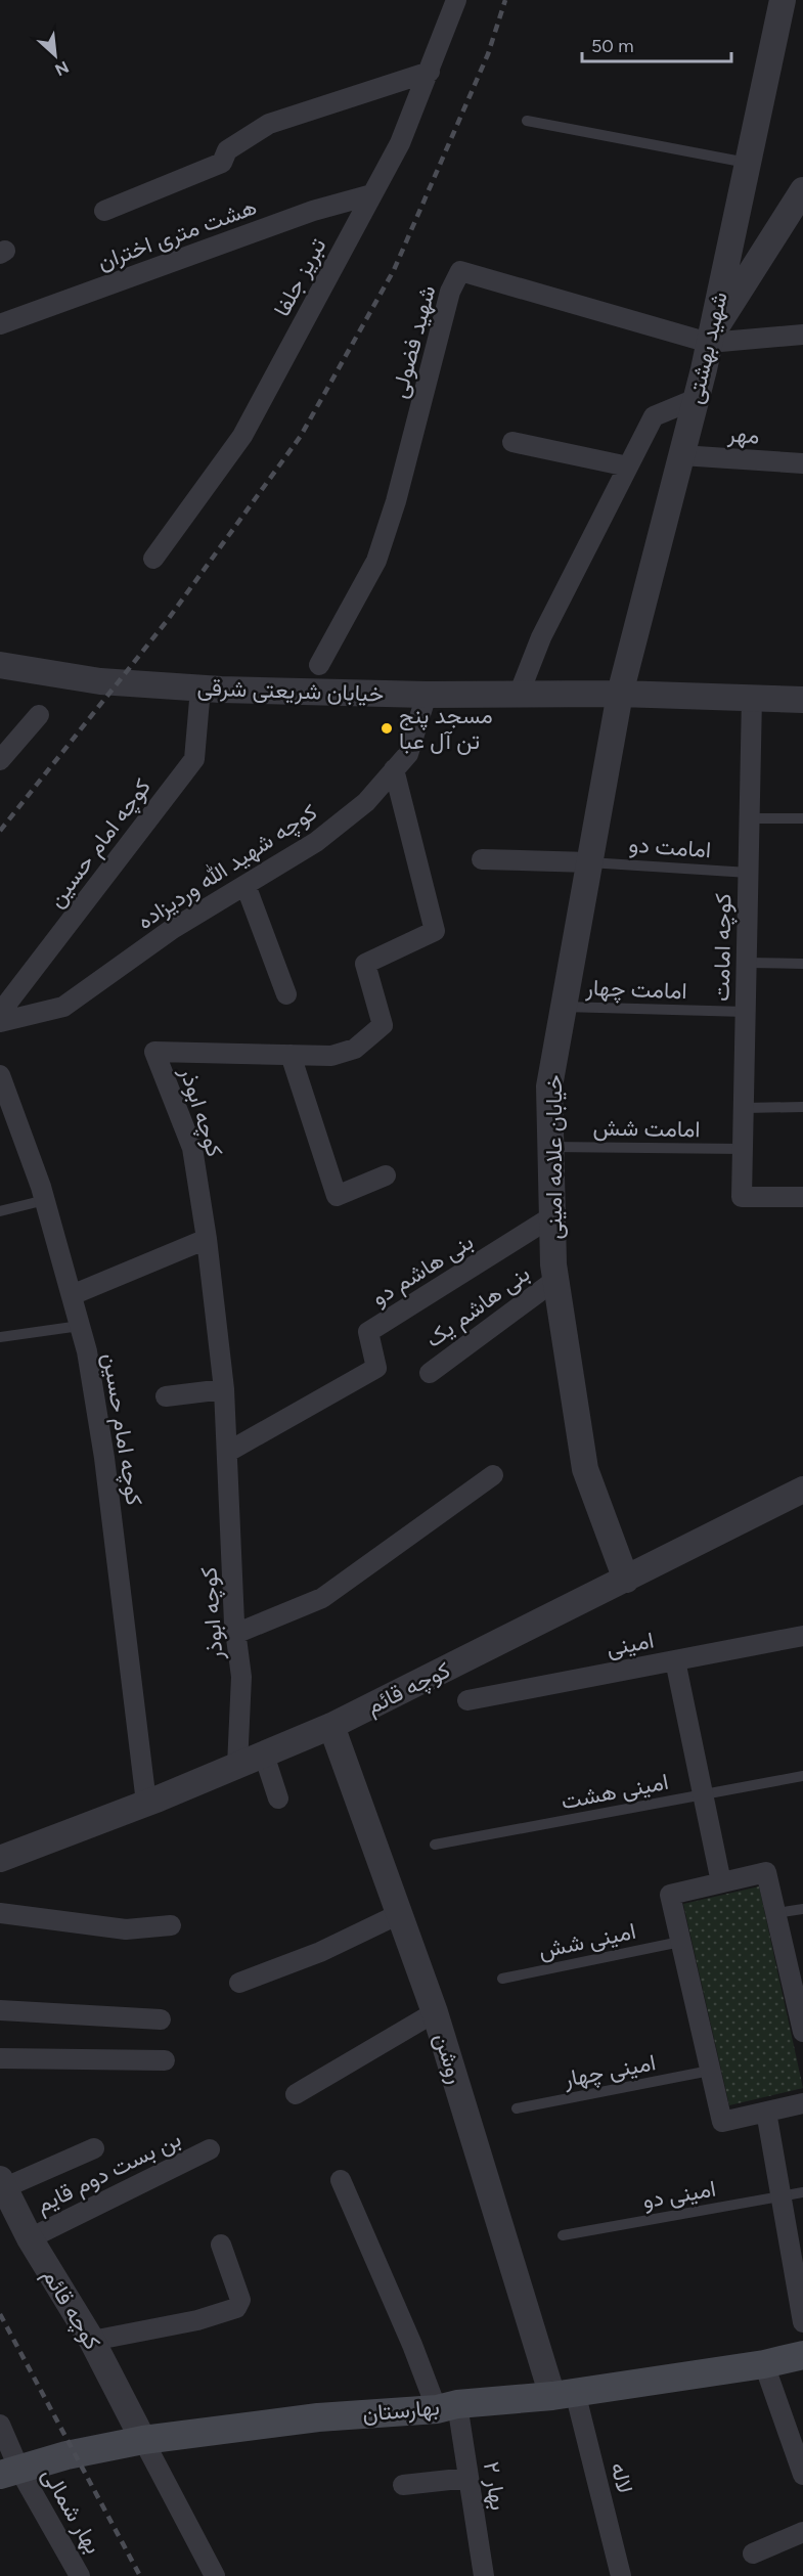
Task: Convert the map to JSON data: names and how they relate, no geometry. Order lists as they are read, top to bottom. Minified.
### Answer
{"streets":{"main road":["بهارستان"],"street":["هشت متری اختران","تبریز جلفا","شهید فضولی","شهید بهشتی","مهر","خیابان شریعتی شرقی","کوچه امام حسین","کوچه شهید الله وردیزاده","کوچه امامت","کوچه ابوذر","خیابان علامه امینی","بنی هاشم دو","بنی هاشم یک","امینی","کوچه قائم","روشن","بن بست دوم قایم","لاله","بهار ۲","بهار شمالی"],"lane":["امامت دو","امامت چهار","امامت شش","امینی هشت","امینی شش","امینی چهار","امینی دو"]},"crossings":[["هشت متری اختران","تبریز جلفا"],["شهید فضولی","شهید بهشتی"],["شهید بهشتی","مهر"],["شهید بهشتی","خیابان شریعتی شرقی"],["شهید بهشتی","خیابان علامه امینی"],["خیابان شریعتی شرقی","کوچه امام حسین"],["خیابان شریعتی شرقی","کوچه شهید الله وردیزاده"],["خیابان شریعتی شرقی","کوچه امامت"],["خیابان شریعتی شرقی","خیابان علامه امینی"],["کوچه امام حسین","کوچه قائم"],["امامت دو","کوچه امامت"],["امامت دو","خیابان علامه امینی"],["کوچه شهید الله وردیزاده","کوچه ابوذر"],["کوچه امامت","امامت چهار"],["کوچه امامت","امامت شش"],["امامت چهار","خیابان علامه امینی"],["کوچه ابوذر","بنی هاشم دو"],["کوچه ابوذر","کوچه قائم"],["امامت شش","خیابان علامه امینی"],["خیابان علامه امینی","بنی هاشم دو"],["خیابان علامه امینی","بنی هاشم یک"],["خیابان علامه امینی","کوچه قائم"],["کوچه قائم","روشن"],["کوچه قائم","بن بست دوم قایم"],["کوچه قائم","بهارستان"],["روشن","بهارستان"],["روشن","لاله"],["بهارستان","لاله"],["بهارستان","بهار ۲"],["بهارستان","بهار شمالی"]],"places":["مسجد پنج تن آل عبا"],"scale_bar":"50 m","north":"bottom right"}
